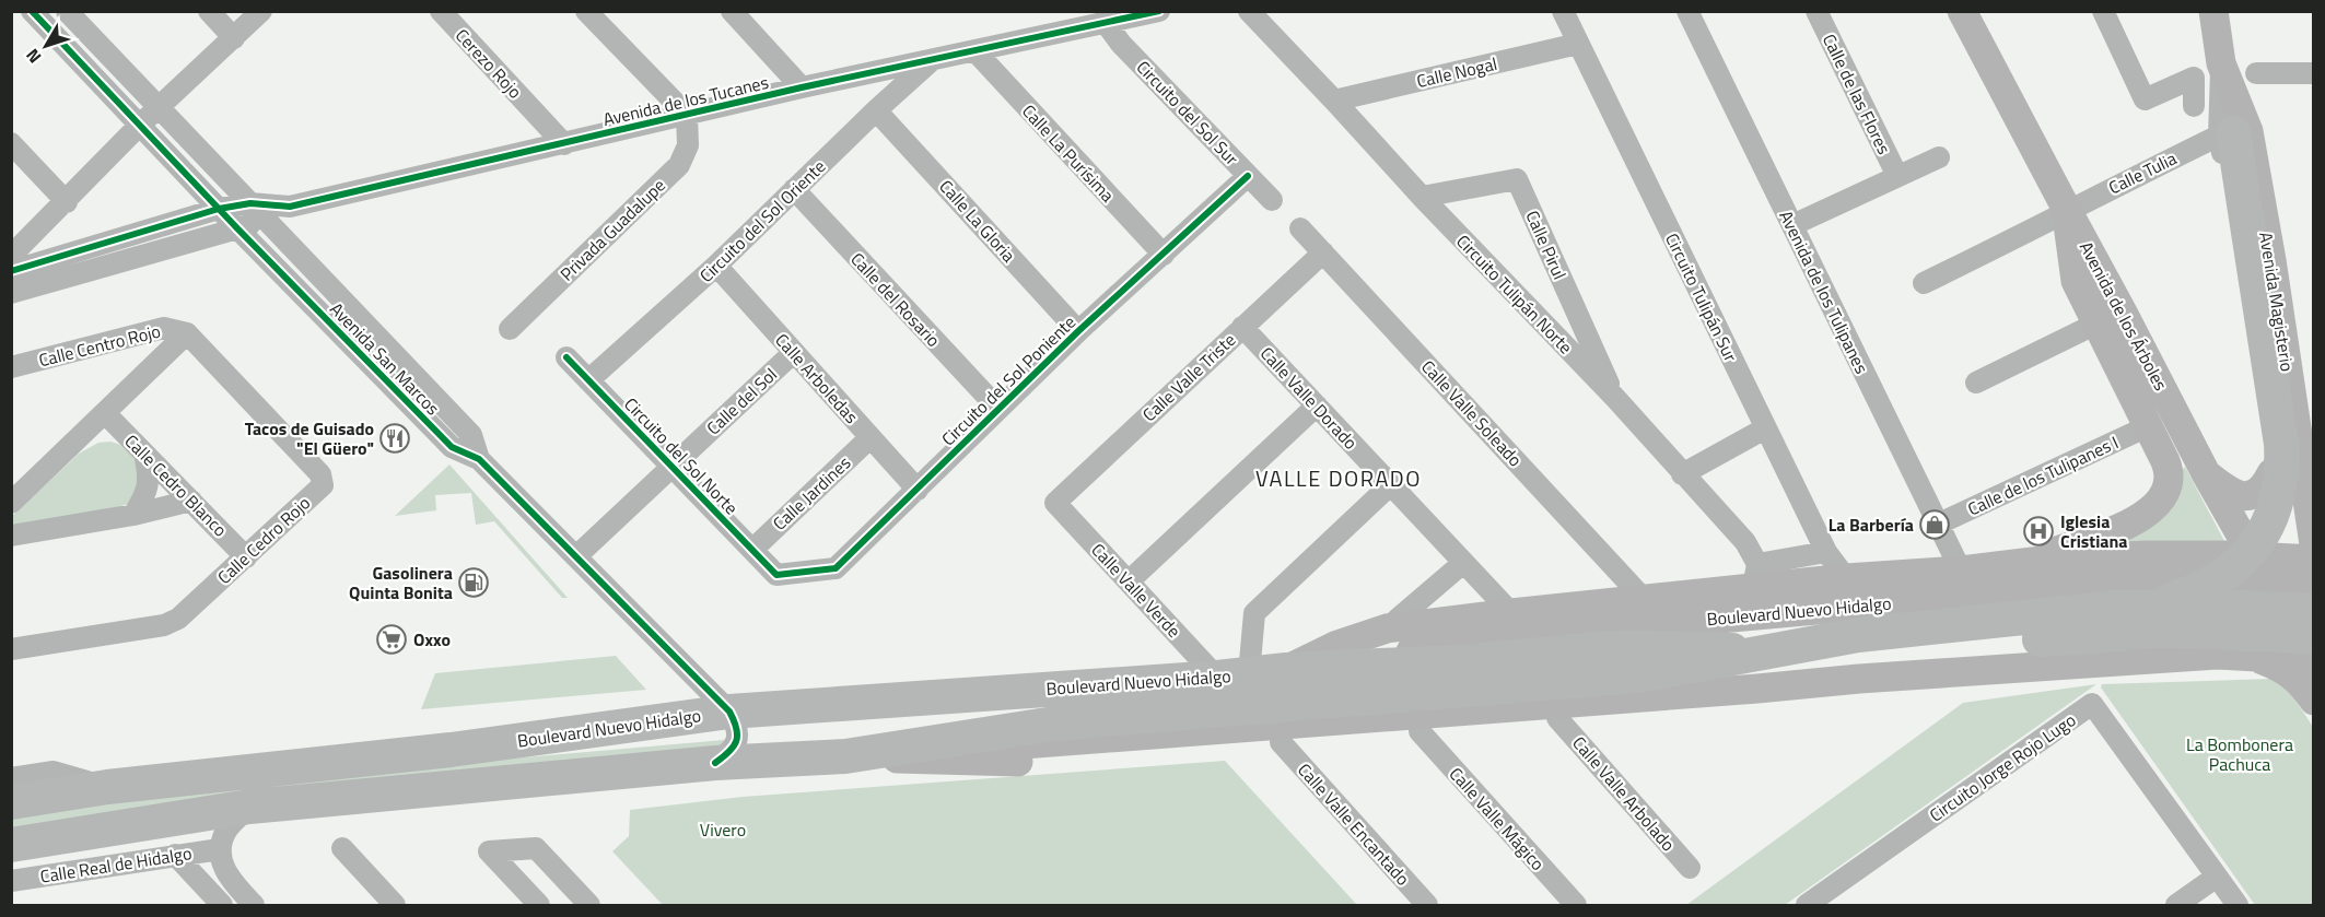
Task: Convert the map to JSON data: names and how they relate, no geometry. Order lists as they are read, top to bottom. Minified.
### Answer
{"streets":{"main road":["Avenida Magisterio","Avenida de los Árboles","Boulevard Nuevo Hidalgo"],"street":["Cerezo Rojo","Calle Nogal","Calle de las Flores","Avenida de los Tucanes","Circuito del Sol Sur","Calle La Purísima","Calle Tulia","Circuito del Sol Oriente","Calle La Gloria","Privada Guadalupe","Calle Pirul","Avenida de los Tulipanes","Circuito Tulipán Norte","Circuito Tulipán Sur","Calle del Rosario","Calle Centro Rojo","Avenida San Marcos","Calle Valle Triste","Calle Arboledas","Circuito del Sol Poniente","Calle Valle Dorado","Calle del Sol","Calle Valle Soleado","Circuito del Sol Norte","Calle de los Tulipanes I","Calle Cedro Blanco","Calle Jardines","Calle Cedro Rojo","Calle Valle Verde","Circuito Jorge Rojo Lugo","Calle Valle Arbolado","Calle Valle Mágico","Calle Valle Encantado","Calle Real de Hidalgo"]},"crossings":[["Cerezo Rojo","Avenida de los Tucanes"],["Calle Nogal","Circuito Tulipán Norte"],["Calle Nogal","Circuito Tulipán Sur"],["Avenida de los Tucanes","Circuito del Sol Sur"],["Avenida de los Tucanes","Calle La Purísima"],["Avenida de los Tucanes","Circuito del Sol Oriente"],["Avenida de los Tucanes","Privada Guadalupe"],["Avenida de los Tucanes","Avenida San Marcos"],["Circuito del Sol Sur","Circuito del Sol Poniente"],["Calle La Purísima","Circuito del Sol Poniente"],["Calle Tulia","Avenida Magisterio"],["Calle Tulia","Avenida de los Árboles"],["Circuito del Sol Oriente","Calle La Gloria"],["Circuito del Sol Oriente","Calle del Rosario"],["Circuito del Sol Oriente","Calle Arboledas"],["Circuito del Sol Oriente","Circuito del Sol Norte"],["Calle La Gloria","Circuito del Sol Poniente"],["Calle Pirul","Circuito Tulipán Norte"],["Avenida de los Tulipanes","Calle de los Tulipanes I"],["Calle del Rosario","Circuito del Sol Poniente"],["Avenida de los Árboles","Boulevard Nuevo Hidalgo"],["Calle Centro Rojo","Calle Cedro Rojo"],["Avenida San Marcos","Calle del Sol"],["Avenida San Marcos","Boulevard Nuevo Hidalgo"],["Calle Valle Triste","Calle Valle Dorado"],["Calle Valle Triste","Calle Valle Soleado"],["Calle Valle Triste","Calle Valle Verde"],["Calle Arboledas","Circuito del Sol Poniente"],["Calle Arboledas","Calle del Sol"],["Calle Arboledas","Calle Jardines"],["Circuito del Sol Poniente","Circuito del Sol Norte"],["Calle del Sol","Circuito del Sol Norte"],["Circuito del Sol Norte","Calle Jardines"],["Calle Cedro Blanco","Calle Cedro Rojo"],["Calle Valle Verde","Boulevard Nuevo Hidalgo"],["Boulevard Nuevo Hidalgo","Calle Valle Arbolado"],["Boulevard Nuevo Hidalgo","Calle Valle Mágico"],["Boulevard Nuevo Hidalgo","Calle Valle Encantado"]],"districts":["VALLE DORADO"],"parks":["La Bombonera Pachuca","Vivero"],"places":{"restaurant":["Tacos de Guisado \"El Güero\""],"shop":["La Barbería"],"hospital":["Iglesia Cristiana"],"fuel station":["Gasolinera Quinta Bonita"],"supermarket":["Oxxo"]},"north":"bottom left"}
